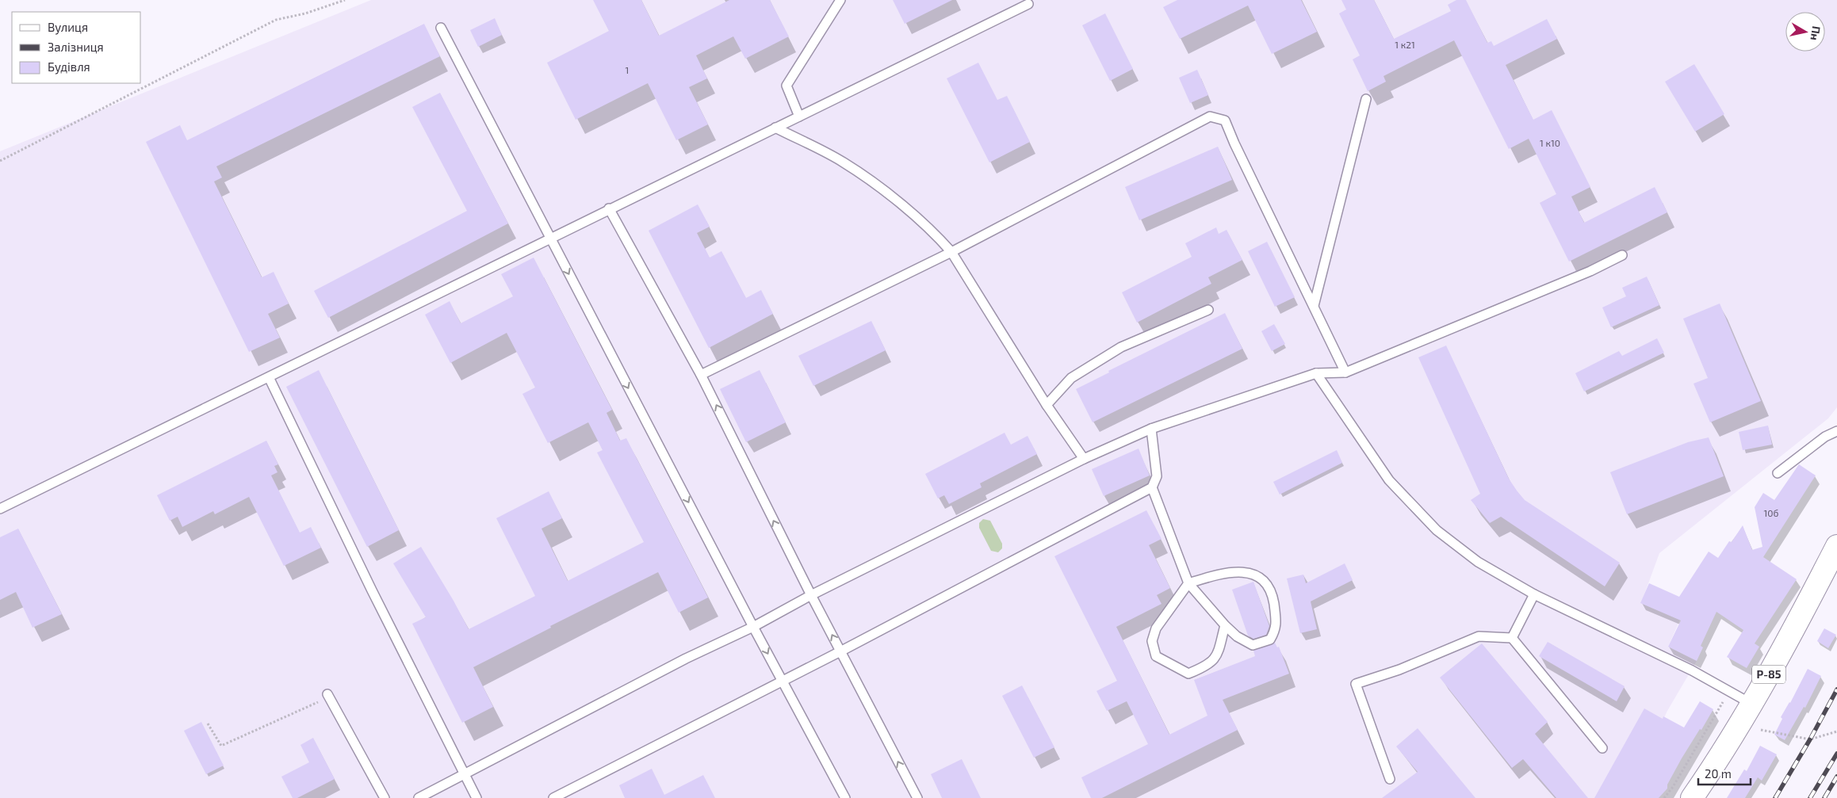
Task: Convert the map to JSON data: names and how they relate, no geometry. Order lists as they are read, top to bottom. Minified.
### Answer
{"streets":{"main road":["Р-85"]},"house_numbers":["1 к21","1","1 к10","10б"],"legend":["Вулиця","Залізниця","Будівля"],"scale_bar":"20 m","north":"right"}
